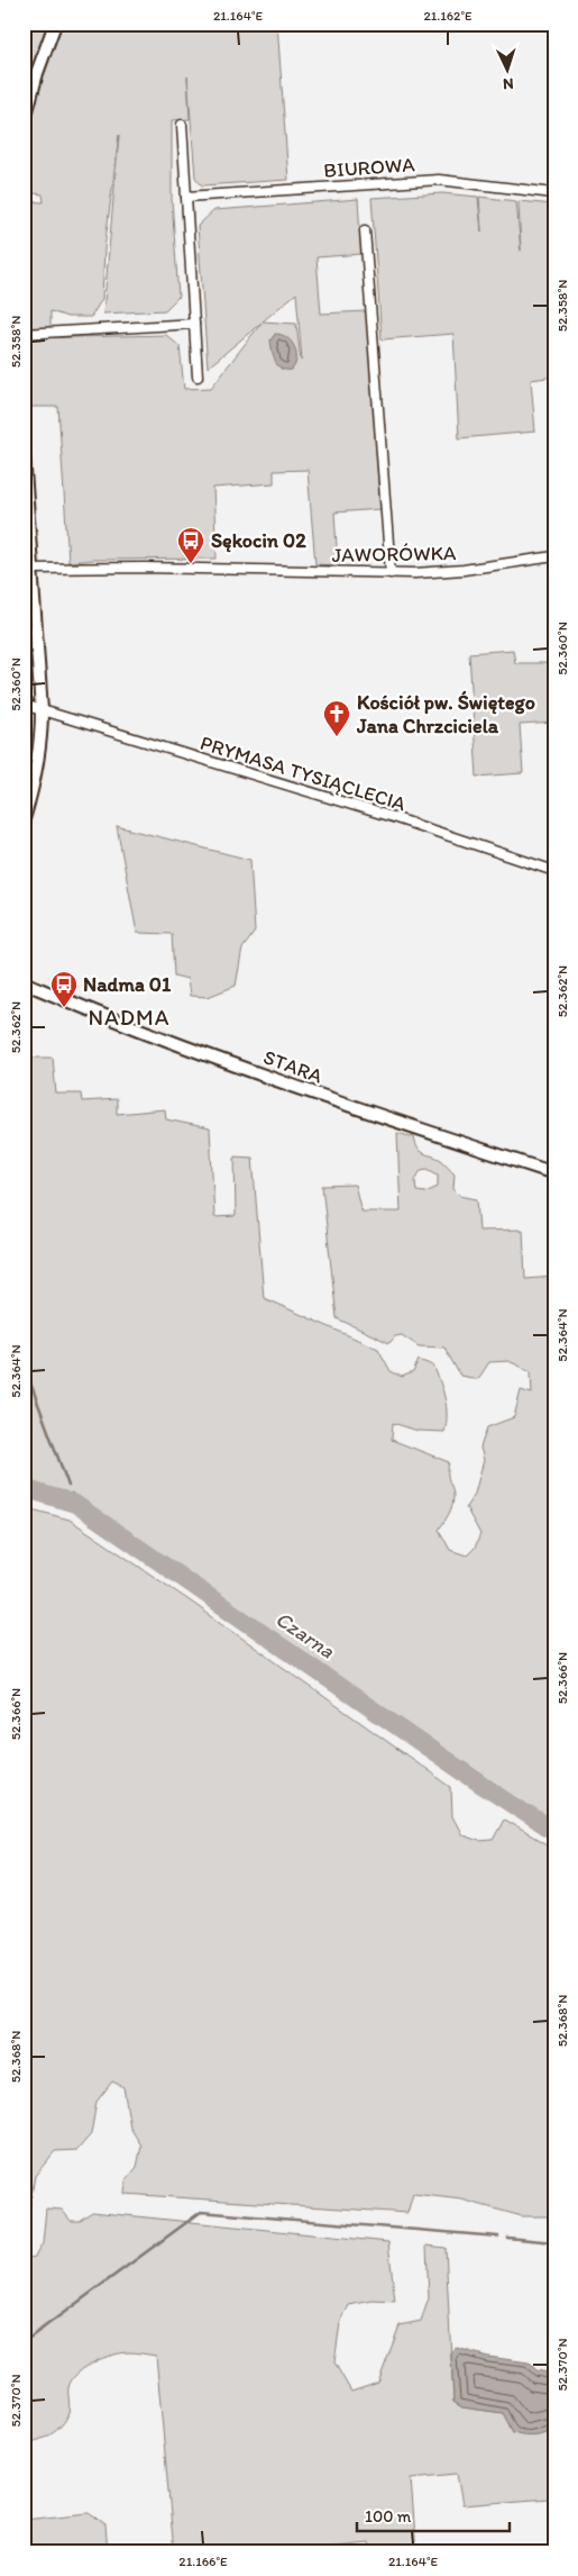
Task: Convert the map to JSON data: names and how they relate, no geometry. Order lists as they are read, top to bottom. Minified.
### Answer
{"streets":{"street":["BIUROWA","JAWORÓWKA","PRYMASA TYSIĄCLECIA","STARA"]},"districts":["NADMA"],"water":["Czarna"],"places":{"bus stop":["Sękocin 02","Nadma 01"],"church":["Kościół pw. Świętego Jana Chrzciciela"]},"scale_bar":"100 m","north":"bottom","coordinates":["21.164°E","21.162°E","52.358°N","52.360°N","52.362°N","52.364°N","52.366°N","52.368°N","52.370°N","21.166°E"]}
